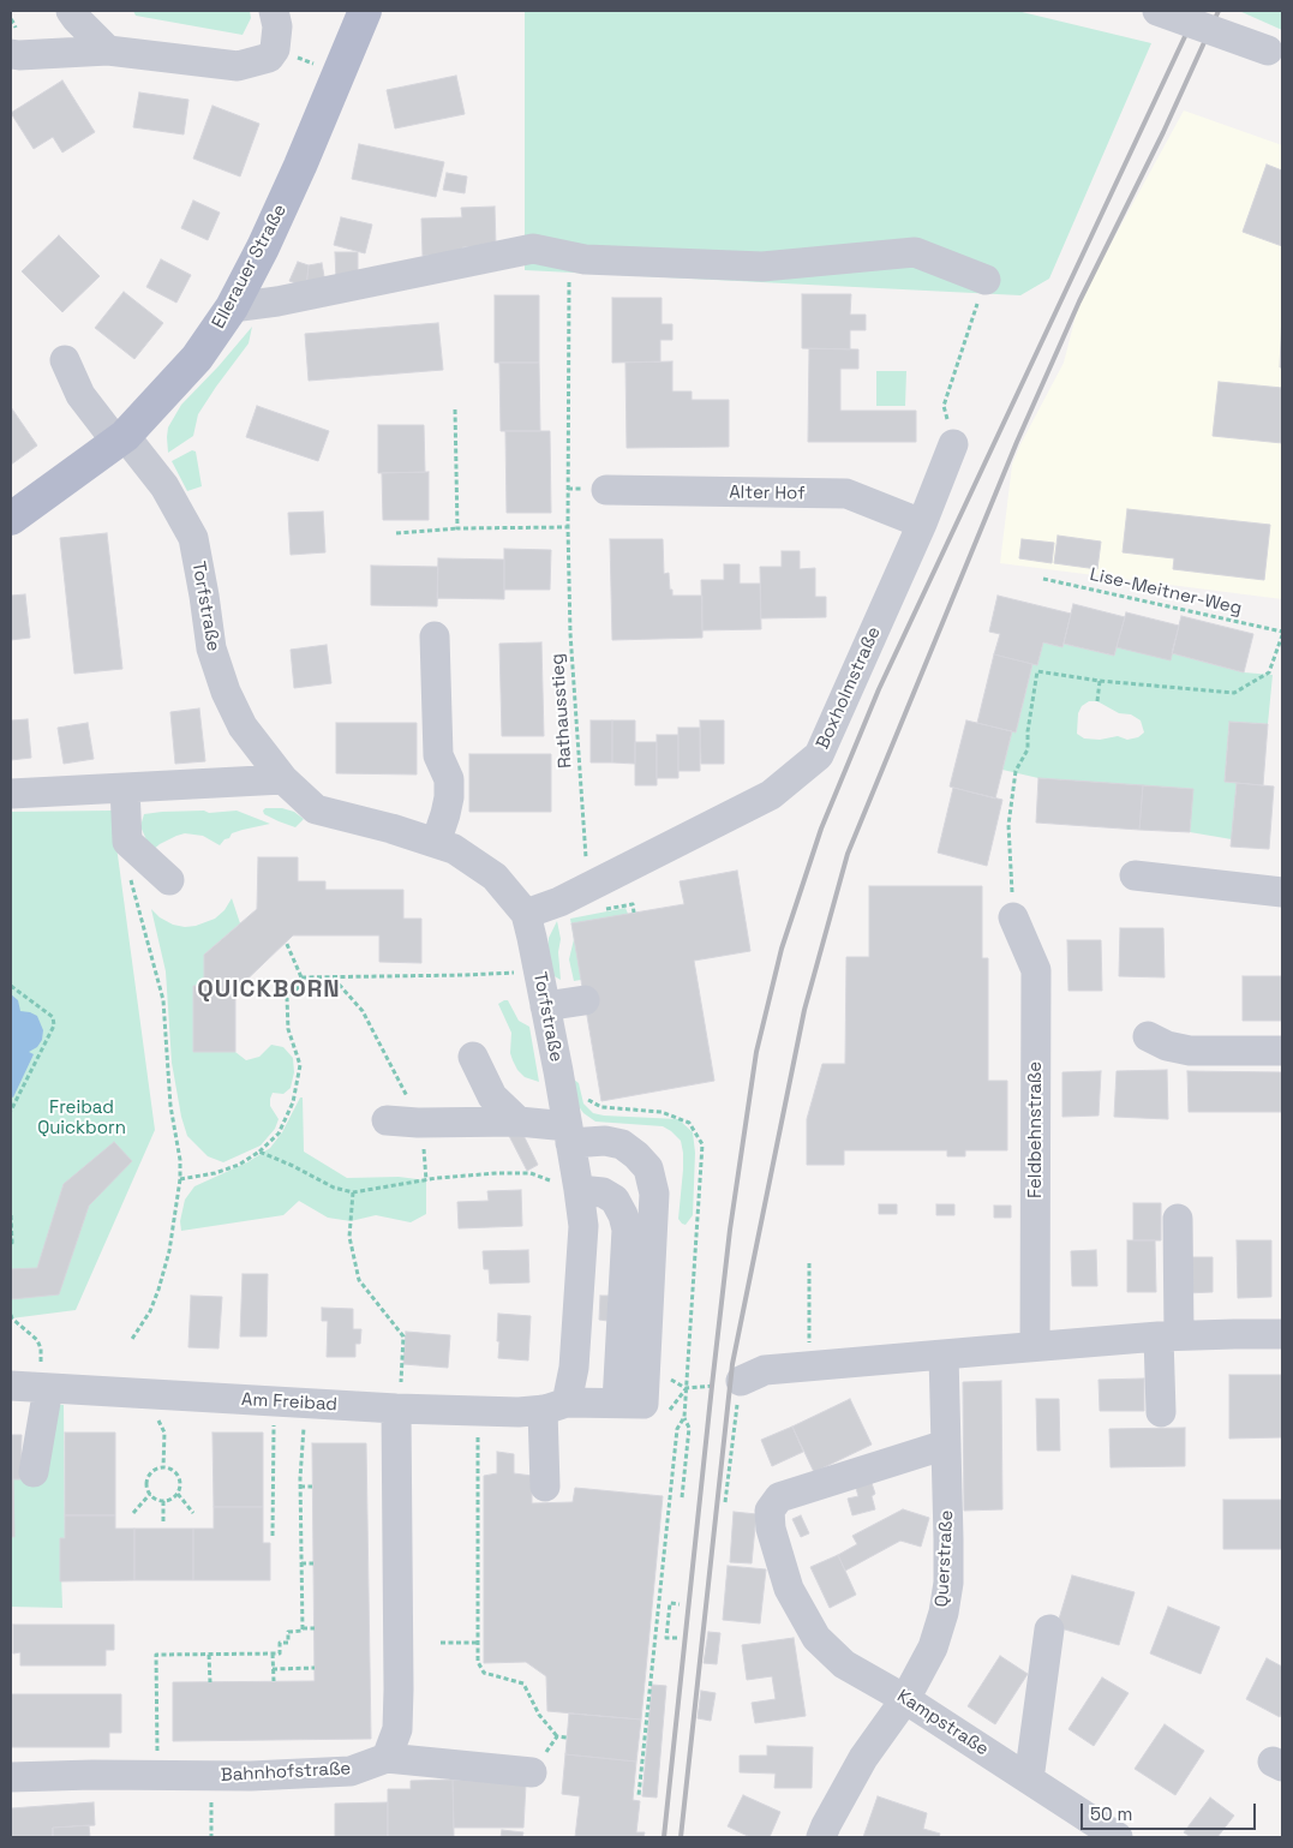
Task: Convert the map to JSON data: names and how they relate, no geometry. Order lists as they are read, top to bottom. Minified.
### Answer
{"streets":{"main road":["Ellerauer Straße"],"street":["Alter Hof","Torfstraße","Boxholmstraße","Feldbehnstraße","Am Freibad","Querstraße","Kampstraße","Bahnhofstraße"],"path":["Lise-Meitner-Weg","Rathausstieg"]},"crossings":[["Ellerauer Straße","Torfstraße"],["Alter Hof","Boxholmstraße"],["Torfstraße","Boxholmstraße"],["Torfstraße","Am Freibad"],["Querstraße","Kampstraße"]],"districts":["QUICKBORN"],"parks":["Freibad Quickborn"],"scale_bar":"50 m"}
